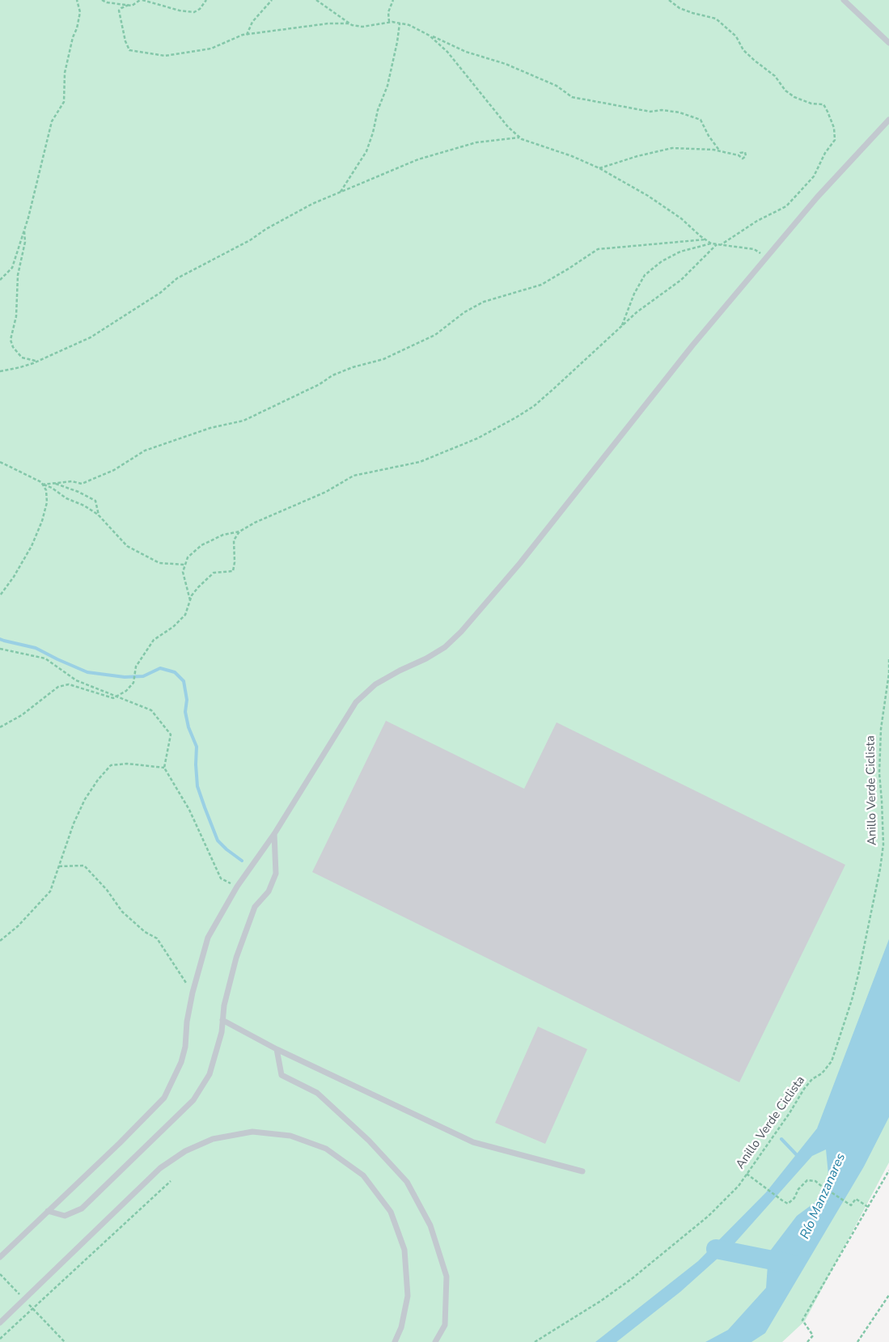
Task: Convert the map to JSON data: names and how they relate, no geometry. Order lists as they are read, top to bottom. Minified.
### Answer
{"streets":{"path":["Anillo Verde Ciclista"]},"water":["Río Manzanares"]}
